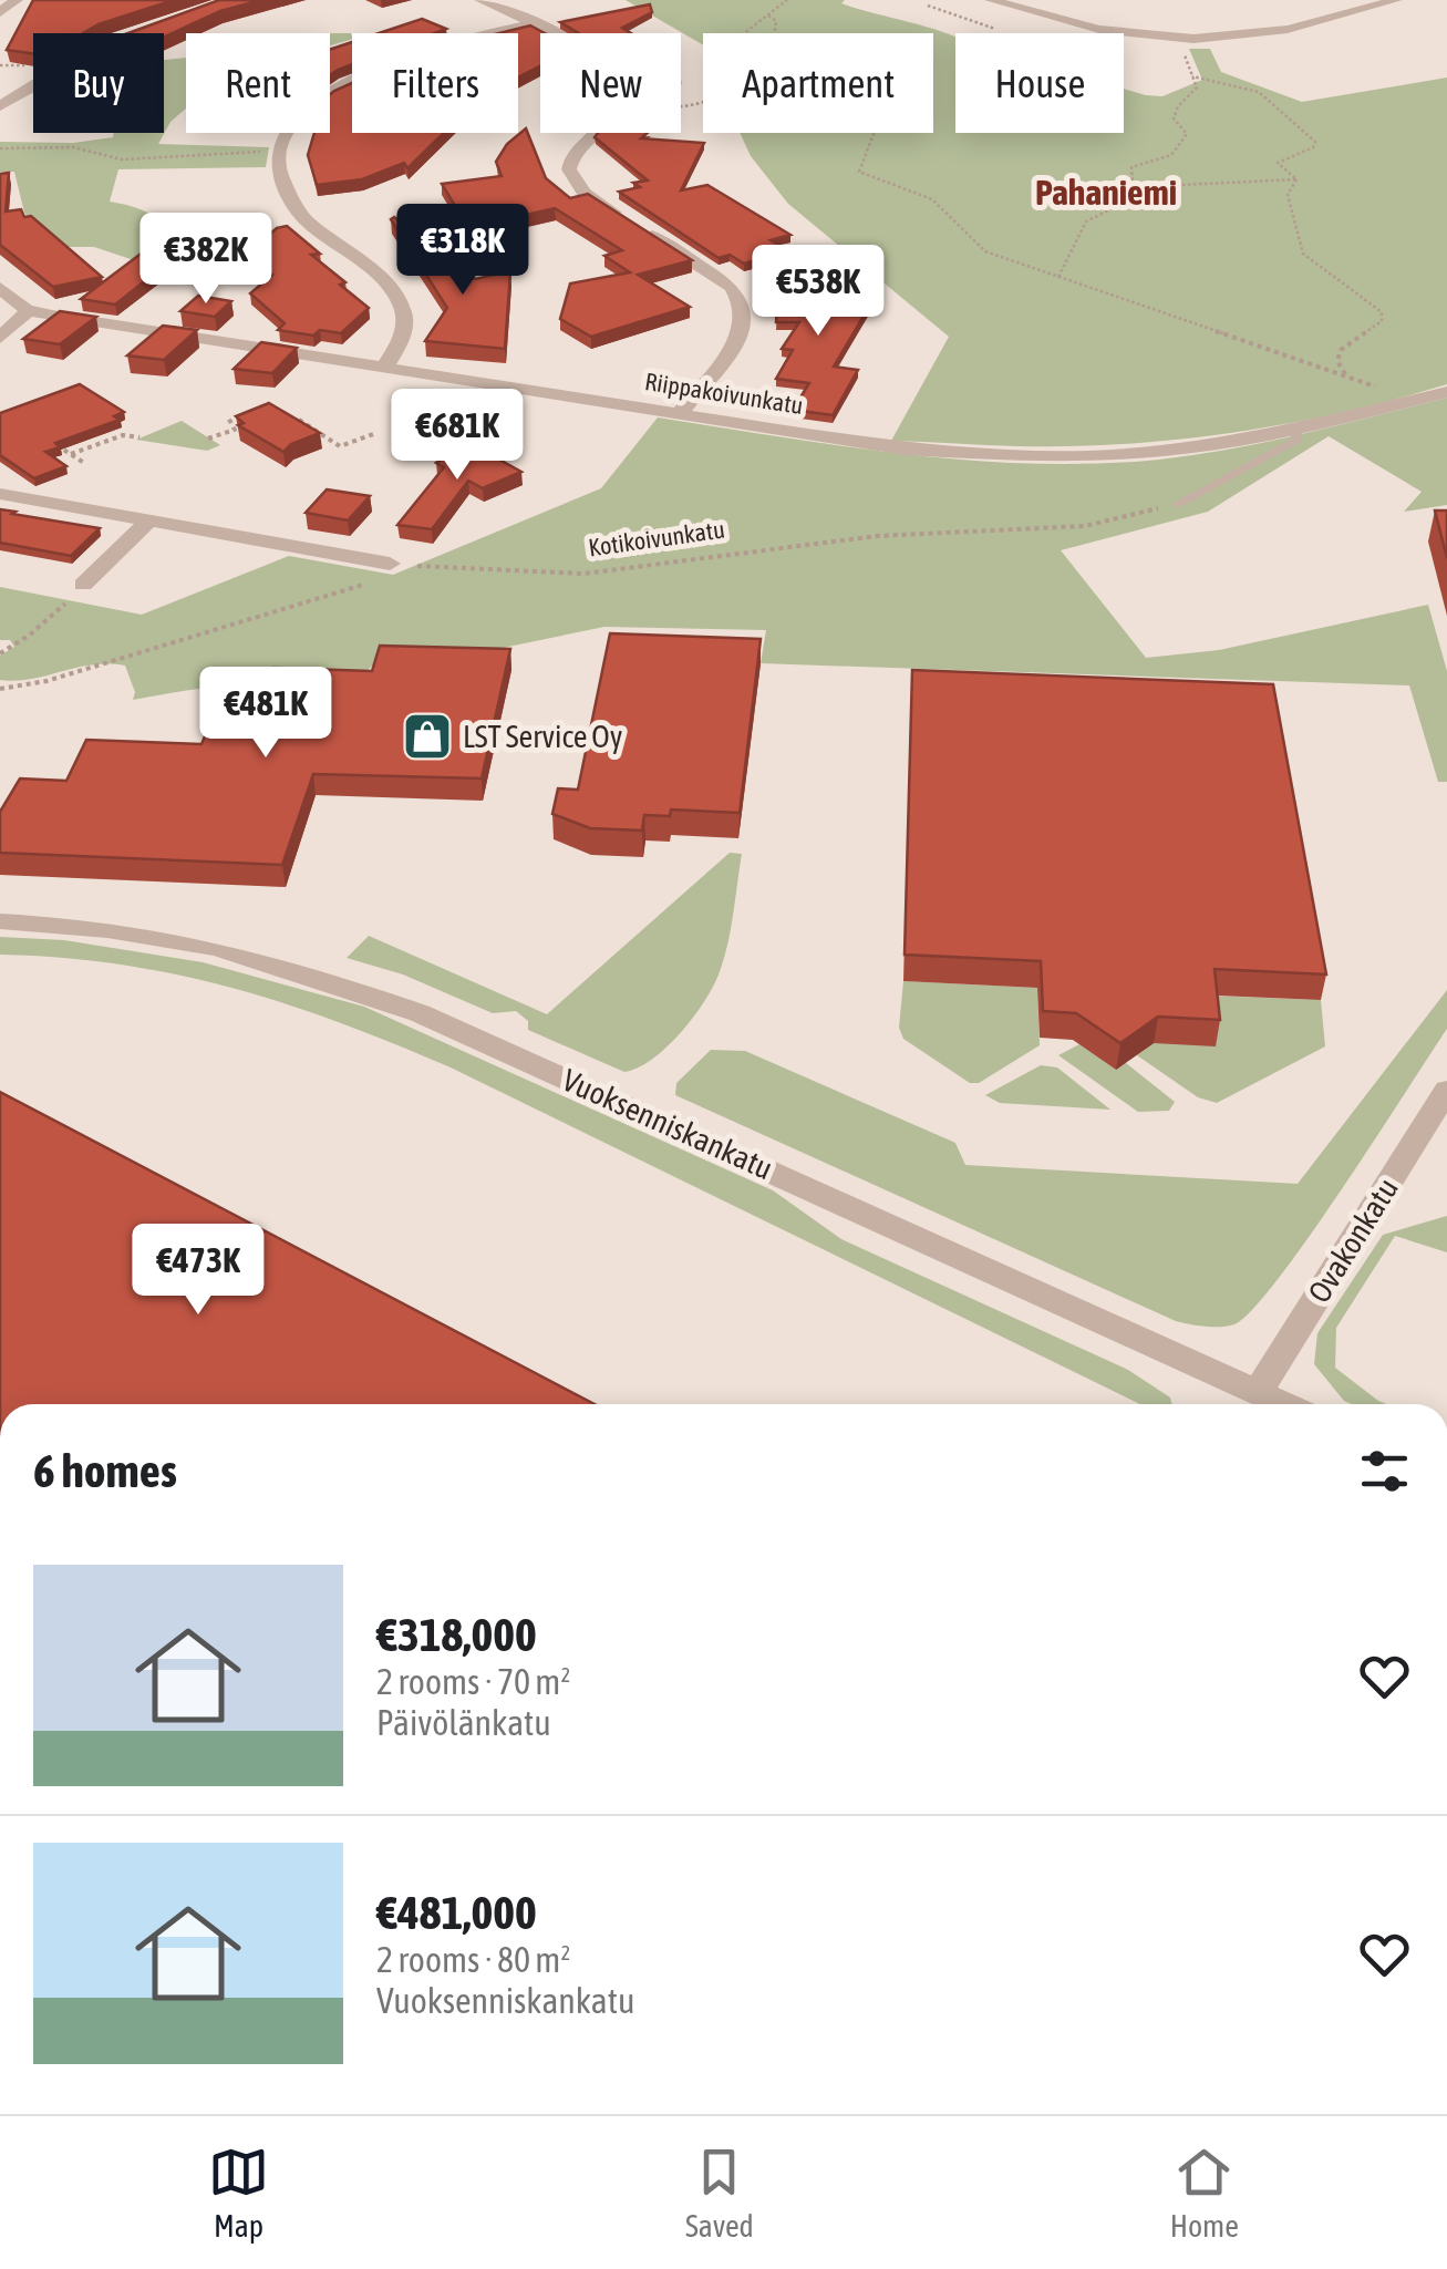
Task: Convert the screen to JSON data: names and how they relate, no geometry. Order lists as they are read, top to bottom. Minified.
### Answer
{"streets":{"street":["Riippakoivunkatu","Vuoksenniskankatu","Ovakonkatu"],"path":["Kotikoivunkatu"]},"crossings":[["Vuoksenniskankatu","Ovakonkatu"]],"districts":["Pahaniemi"],"places":{"shop":["LST Service Oy"]},"page":{"chip":["Buy","Rent","Filters","New","Apartment","House"],"price":["€318K","€382K","€538K","€681K","€481K","€473K"],"heading":"6 homes","list":[{"name":"€318,000","note":"2 rooms · 70 m² · Päivölänkatu"},{"name":"€481,000","note":"2 rooms · 80 m² · Vuoksenniskankatu"}],"tabs":["Map","Saved","Home"]}}
